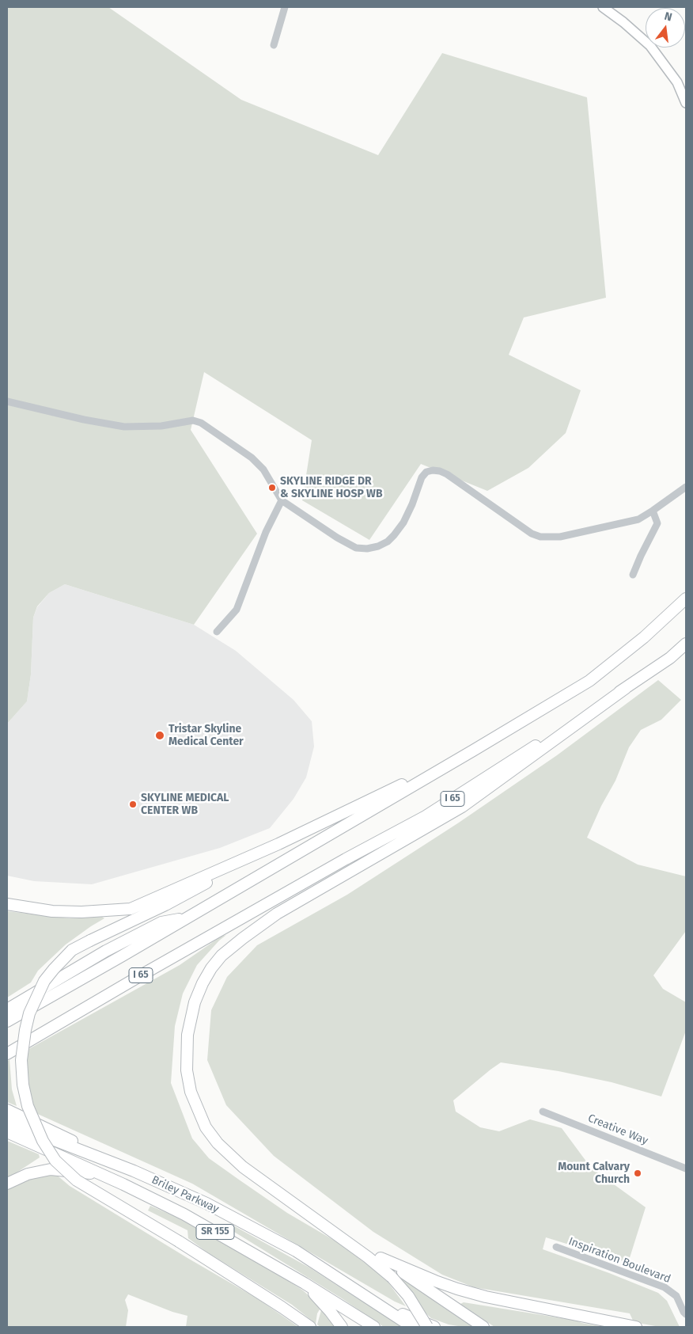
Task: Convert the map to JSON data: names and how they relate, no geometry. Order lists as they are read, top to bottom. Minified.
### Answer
{"streets":{"highway":["I 65","Briley Parkway","SR 155"],"street":["Creative Way","Inspiration Boulevard"]},"places":["SKYLINE RIDGE DR & SKYLINE HOSP WB","Tristar Skyline Medical Center","SKYLINE MEDICAL CENTER WB","Mount Calvary Church"],"north":"top"}
